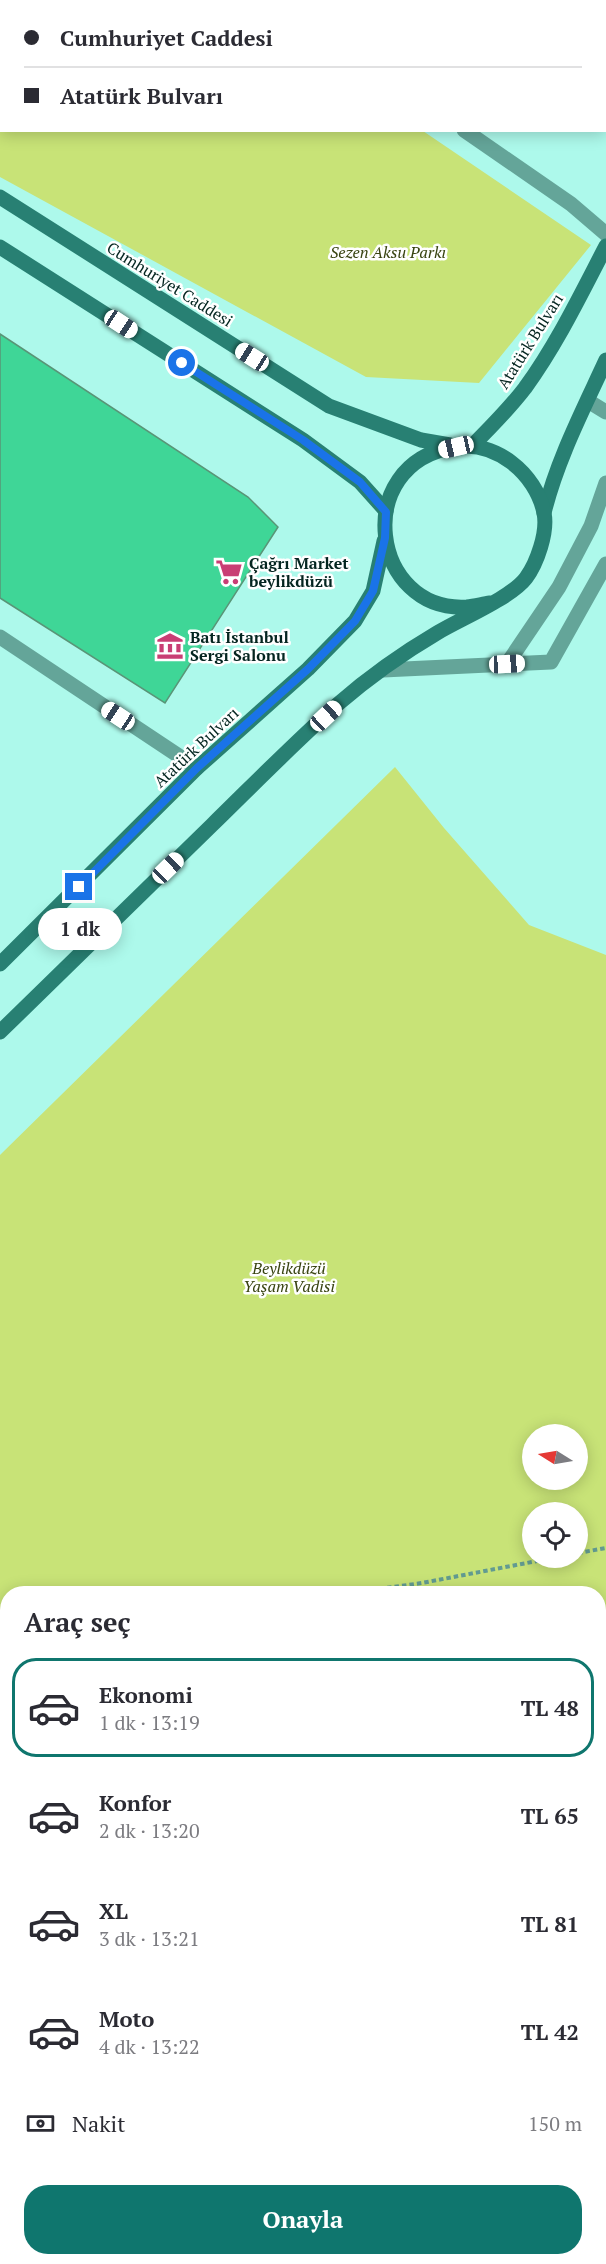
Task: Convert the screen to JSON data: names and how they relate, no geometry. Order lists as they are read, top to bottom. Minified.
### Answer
{"streets":{"main road":["Cumhuriyet Caddesi","Atatürk Bulvarı"]},"crossings":[["Cumhuriyet Caddesi","Atatürk Bulvarı"]],"parks":["Sezen Aksu Parkı","Beylikdüzü Yaşam Vadisi"],"places":{"supermarket":["Çağrı Market beylikdüzü"],"museum":["Batı İstanbul Sergi Salonu"]},"north":"left","page":{"banner":["Cumhuriyet Caddesi","Atatürk Bulvarı"],"bubble":"1 dk","heading":"Araç seç","list":[{"name":"Ekonomi","note":"1 dk · 13:19","value":"TL 48"},{"name":"Konfor","note":"2 dk · 13:20","value":"TL 65"},{"name":"XL","note":"3 dk · 13:21","value":"TL 81"},{"name":"Moto","note":"4 dk · 13:22","value":"TL 42"}],"pay":["Nakit","150 m"],"buttons":"Onayla"}}
